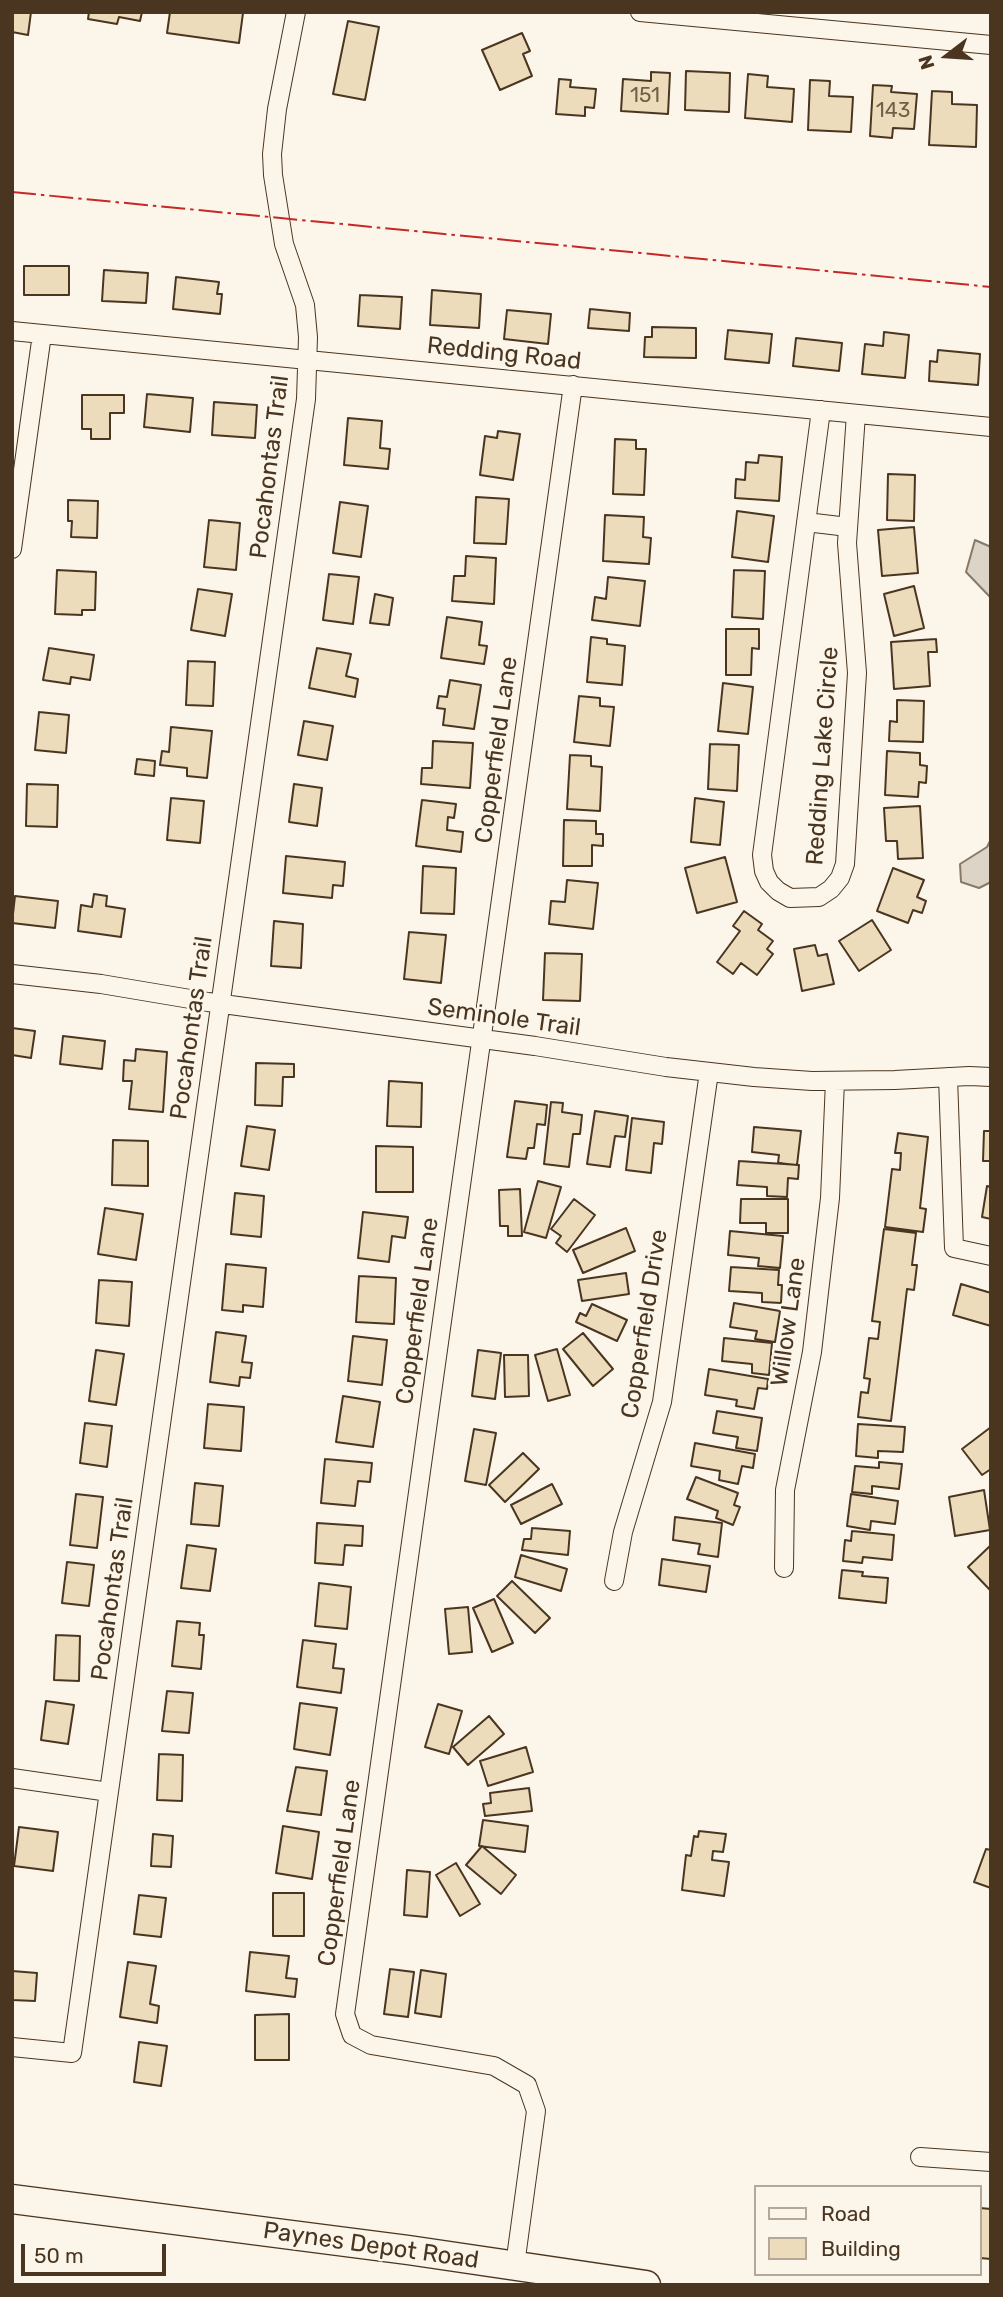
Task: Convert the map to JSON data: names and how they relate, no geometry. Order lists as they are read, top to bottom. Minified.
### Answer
{"streets":{"main road":["Paynes Depot Road"],"street":["Redding Road","Pocahontas Trail","Copperfield Lane","Redding Lake Circle","Seminole Trail","Willow Lane","Copperfield Drive"]},"crossings":[["Redding Road","Pocahontas Trail"],["Redding Road","Copperfield Lane"],["Redding Road","Redding Lake Circle"],["Pocahontas Trail","Seminole Trail"],["Copperfield Lane","Seminole Trail"],["Copperfield Lane","Paynes Depot Road"],["Seminole Trail","Willow Lane"],["Seminole Trail","Copperfield Drive"]],"house_numbers":["151","143"],"legend":["Road","Building"],"scale_bar":"50 m","north":"left"}
